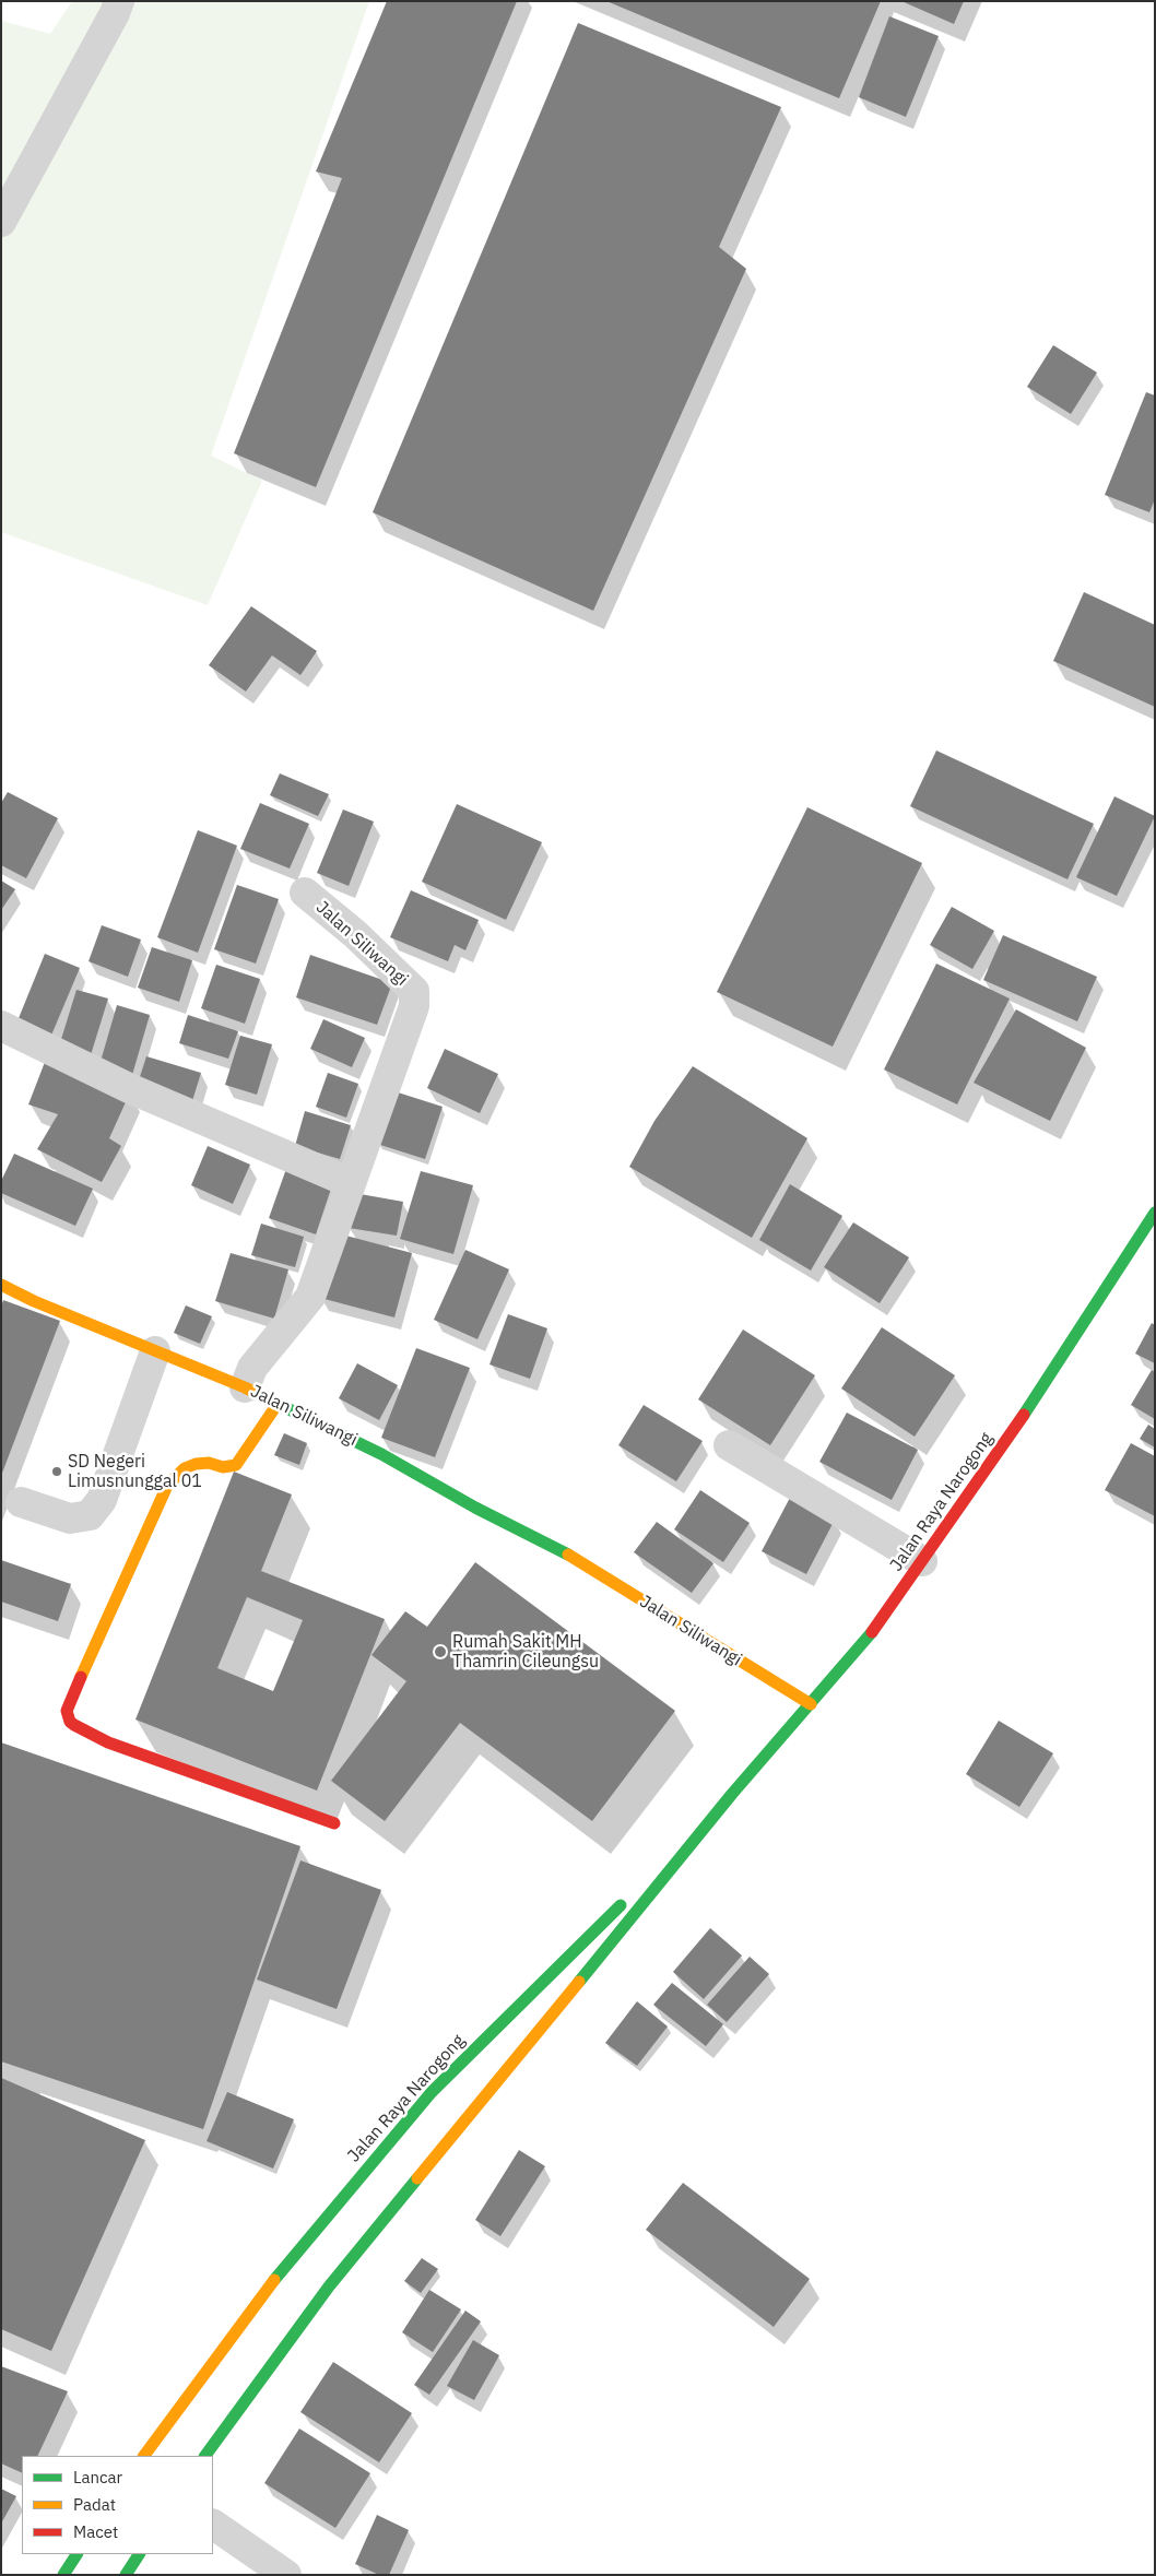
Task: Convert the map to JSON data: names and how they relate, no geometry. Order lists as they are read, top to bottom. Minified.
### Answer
{"streets":{"main road":["Jalan Siliwangi","Jalan Raya Narogong"]},"crossings":[["Jalan Siliwangi","Jalan Raya Narogong"]],"places":["SD Negeri Limusnunggal 01","Rumah Sakit MH Thamrin Cileungsu"],"legend":["Lancar","Padat","Macet"]}
